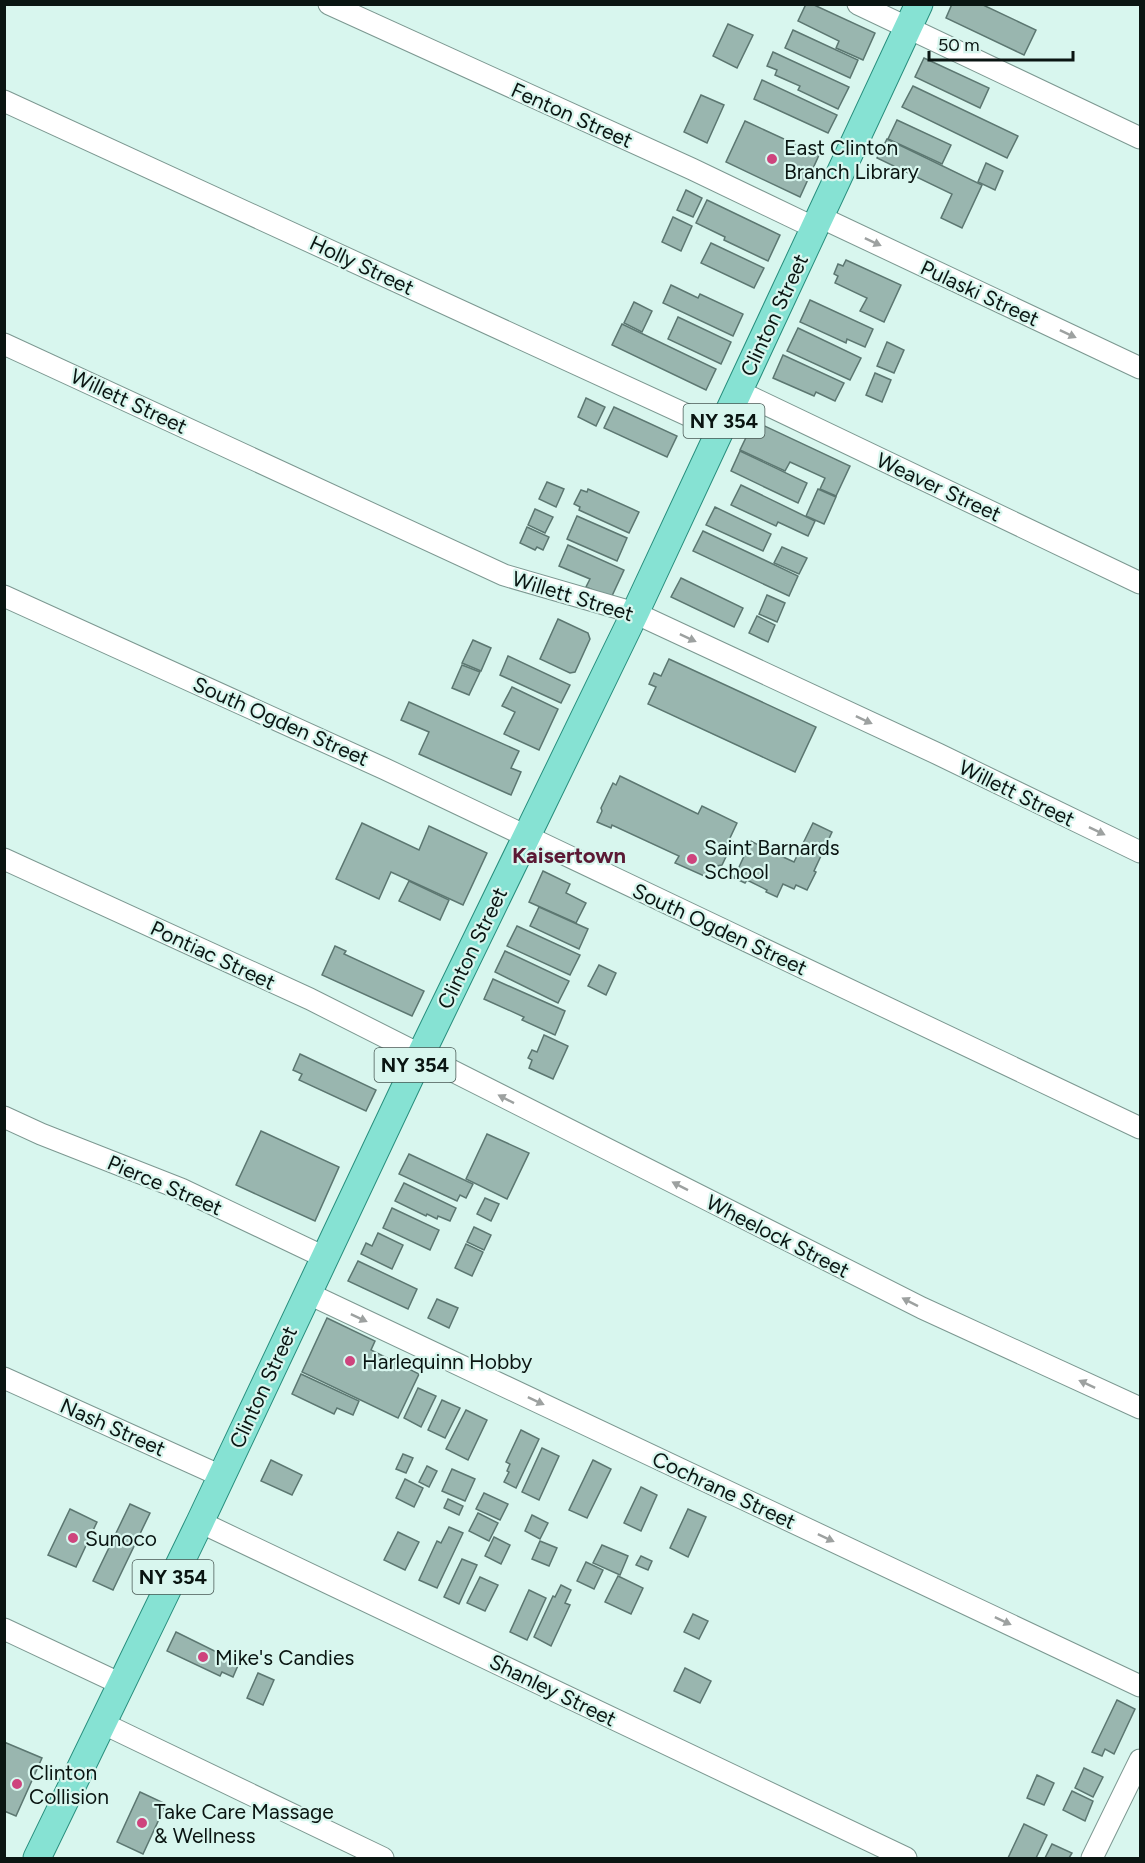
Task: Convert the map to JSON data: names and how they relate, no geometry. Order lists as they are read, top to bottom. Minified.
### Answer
{"streets":{"main road":["Clinton Street","NY 354"],"street":["Fenton Street","Holly Street","Pulaski Street","Willett Street","Weaver Street","South Ogden Street","Pontiac Street","Pierce Street","Wheelock Street","Nash Street","Cochrane Street","Shanley Street"]},"crossings":[["Fenton Street","Pulaski Street"],["Fenton Street","Clinton Street"],["Holly Street","Clinton Street"],["Pulaski Street","Clinton Street"],["Clinton Street","Willett Street"],["Clinton Street","Weaver Street"],["Clinton Street","South Ogden Street"],["Clinton Street","Pontiac Street"],["Clinton Street","Pierce Street"],["Clinton Street","Wheelock Street"],["Clinton Street","Nash Street"],["Clinton Street","Cochrane Street"],["Clinton Street","Shanley Street"],["Pontiac Street","Wheelock Street"]],"one_way":["Pulaski Street","Willett Street","Wheelock Street","Cochrane Street"],"districts":["Kaisertown"],"places":["East Clinton Branch Library","Saint Barnards School","Harlequinn Hobby","Sunoco","Mike's Candies","Clinton Collision","Take Care Massage & Wellness"],"scale_bar":"50 m"}
